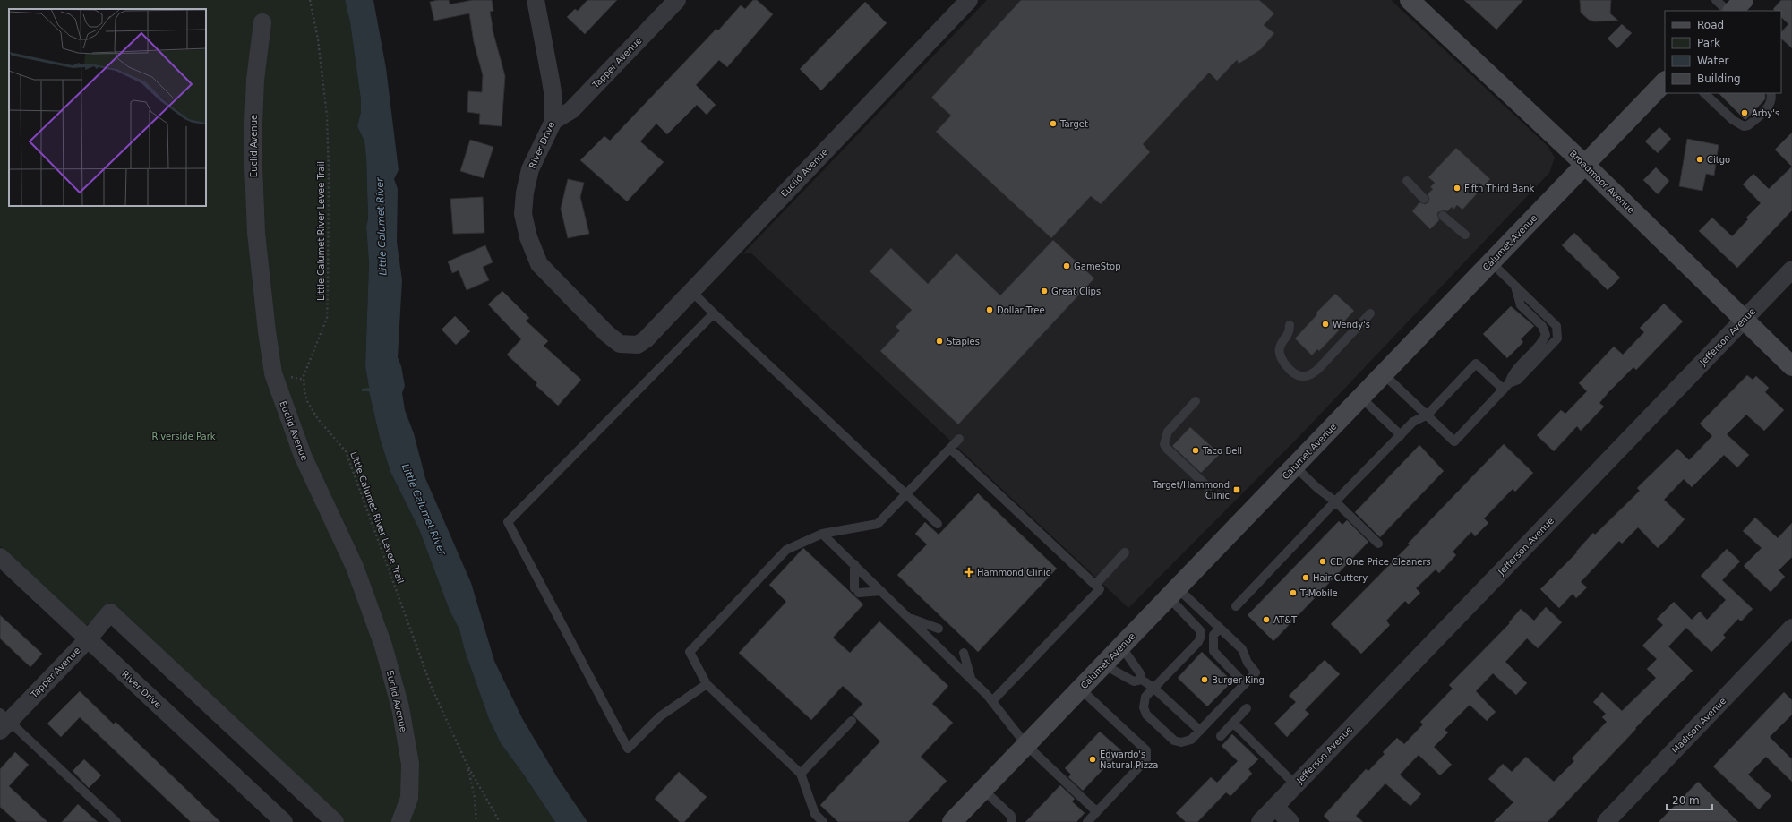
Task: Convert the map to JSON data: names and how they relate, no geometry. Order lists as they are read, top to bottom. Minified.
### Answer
{"streets":{"main road":["Broadmoor Avenue","Calumet Avenue"],"street":["Tapper Avenue","River Drive","Euclid Avenue","Jefferson Avenue","Madison Avenue"],"path":["Little Calumet River Levee Trail"]},"crossings":[["Tapper Avenue","River Drive"],["River Drive","Euclid Avenue"],["Broadmoor Avenue","Calumet Avenue"],["Broadmoor Avenue","Jefferson Avenue"]],"water":["Little Calumet River"],"parks":["Riverside Park"],"places":{"other":["Arby's","Target","Citgo","Fifth Third Bank","GameStop","Great Clips","Dollar Tree","Wendy's","Staples","Taco Bell","CD One Price Cleaners","Hair Cuttery","T-Mobile","AT&T","Burger King","Edwardo's Natural Pizza"],"transit":["Target/Hammond Clinic"],"health":["Hammond Clinic"]},"legend":["Road","Park","Water","Building"],"scale_bar":"20 m"}
